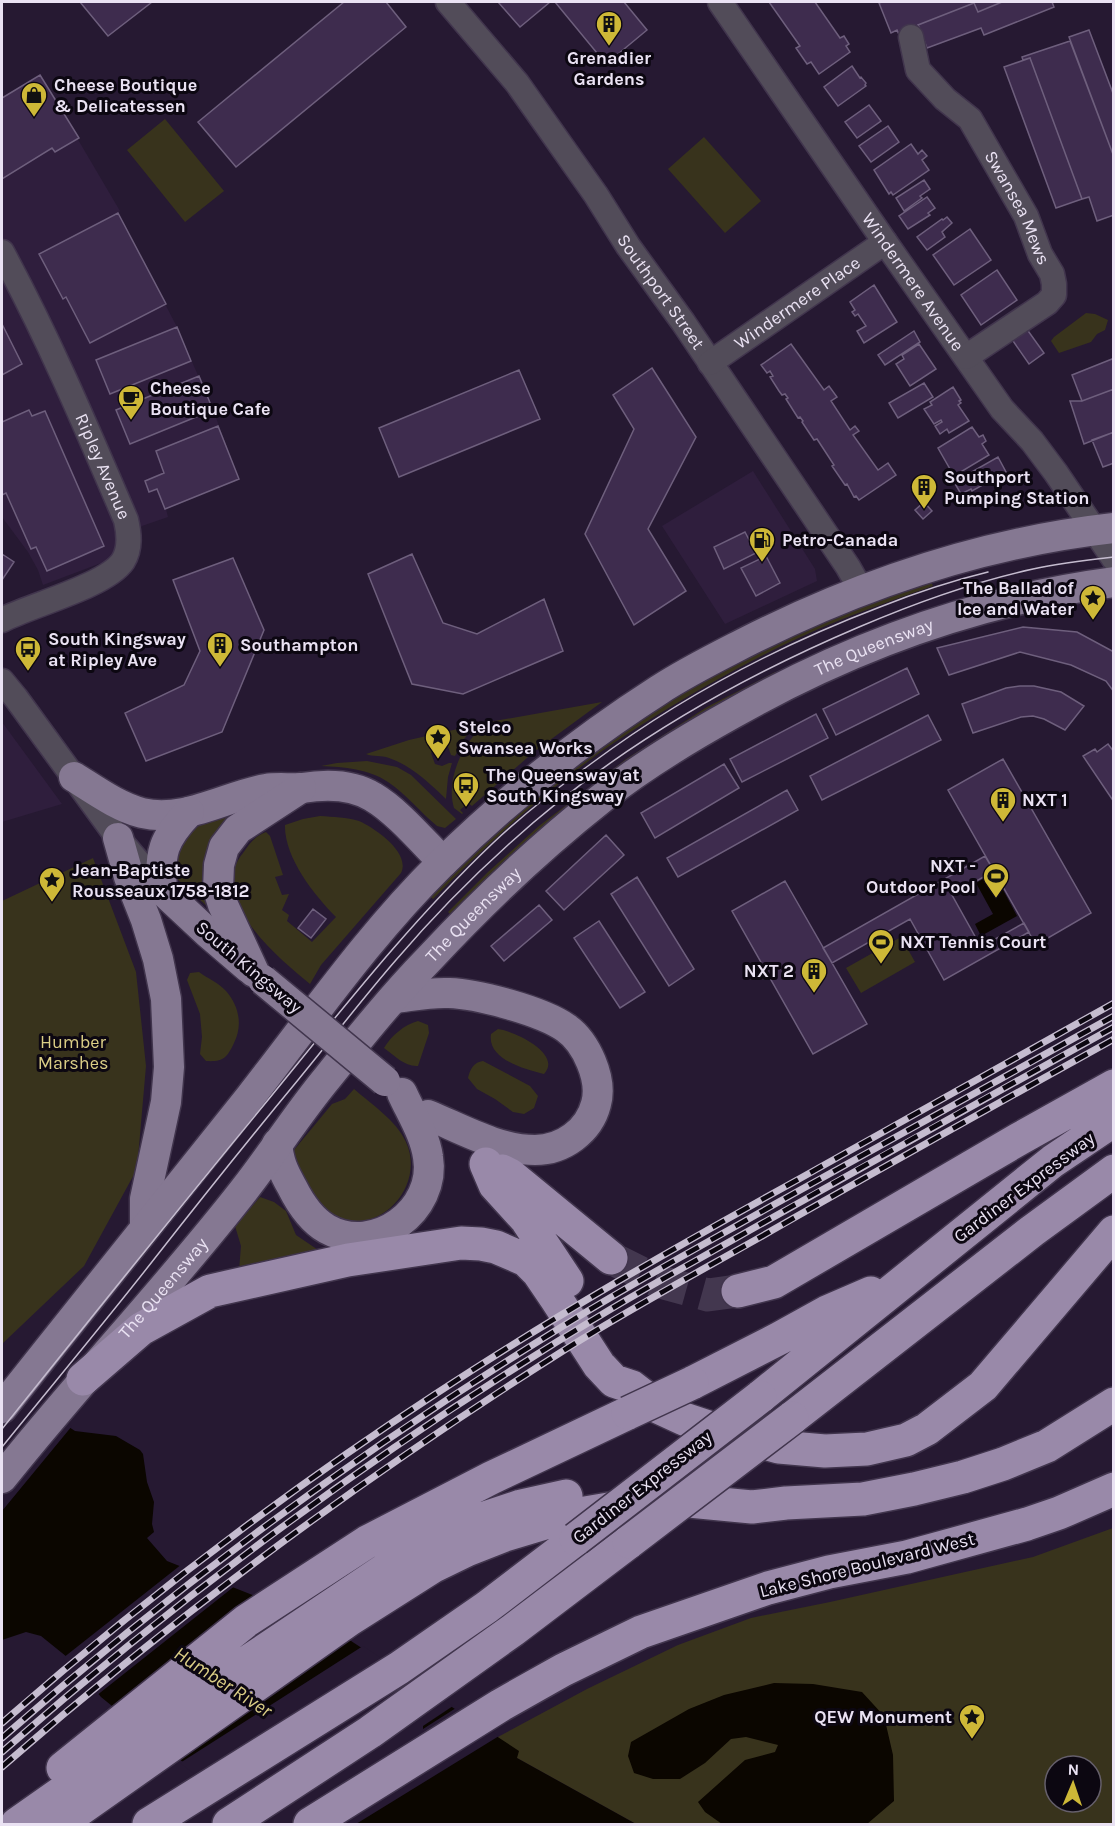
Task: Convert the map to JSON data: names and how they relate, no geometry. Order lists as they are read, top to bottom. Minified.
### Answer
{"streets":{"highway":["Gardiner Expressway","Lake Shore Boulevard West"],"main road":["The Queensway","South Kingsway"],"street":["Swansea Mews","Windermere Avenue","Southport Street","Windermere Place","Ripley Avenue"]},"crossings":[["Swansea Mews","Windermere Avenue"],["Windermere Avenue","Windermere Place"],["Southport Street","Windermere Place"]],"water":["Humber River"],"parks":["Humber Marshes"],"places":{"building":["Grenadier Gardens","Southport Pumping Station","Southampton","NXT 1","NXT 2"],"shop":["Cheese Boutique & Delicatessen"],"cafe":["Cheese Boutique Cafe"],"fuel station":["Petro-Canada"],"place":["The Ballad of Ice and Water","Stelco Swansea Works","Jean-Baptiste Rousseaux 1758-1812","QEW Monument"],"bus stop":["South Kingsway at Ripley Ave","The Queensway at South Kingsway"],"sports":["NXT - Outdoor Pool","NXT Tennis Court"]},"north":"top"}
